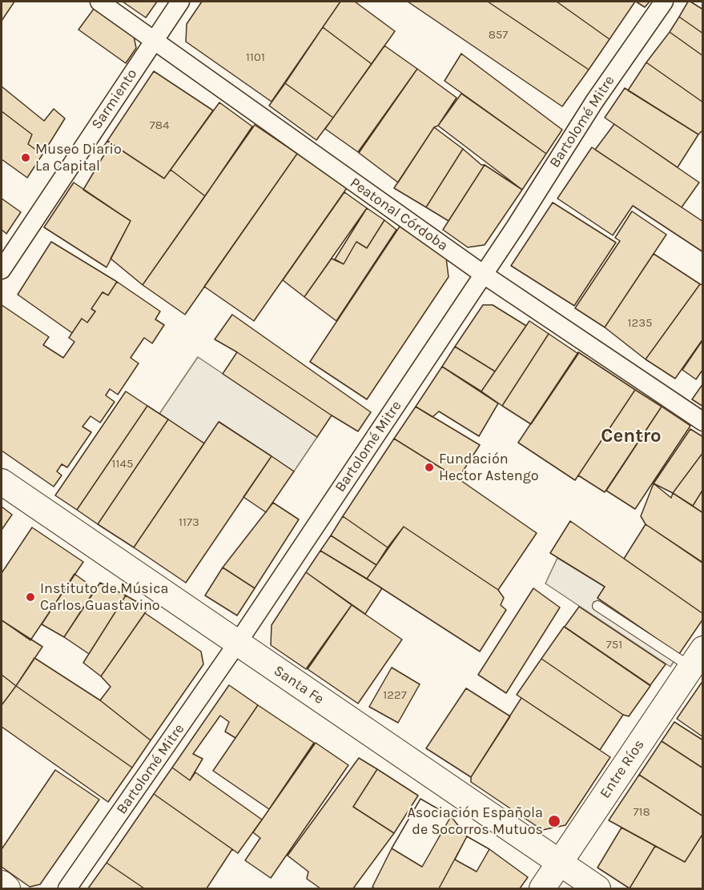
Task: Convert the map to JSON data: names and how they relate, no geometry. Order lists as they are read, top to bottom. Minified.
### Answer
{"streets":{"main road":["Santa Fe","Entre Ríos"],"street":["Sarmiento","Bartolomé Mitre","Peatonal Córdoba"]},"crossings":[["Sarmiento","Peatonal Córdoba"],["Bartolomé Mitre","Peatonal Córdoba"],["Bartolomé Mitre","Santa Fe"],["Santa Fe","Entre Ríos"]],"districts":["Centro"],"places":["Museo Diario La Capital","Fundación Hector Astengo","Instituto de Música Carlos Guastavino","Asociación Española de Socorros Mutuos"],"house_numbers":["857","1101","784","1235","1145","1173","751","1227","718"]}
